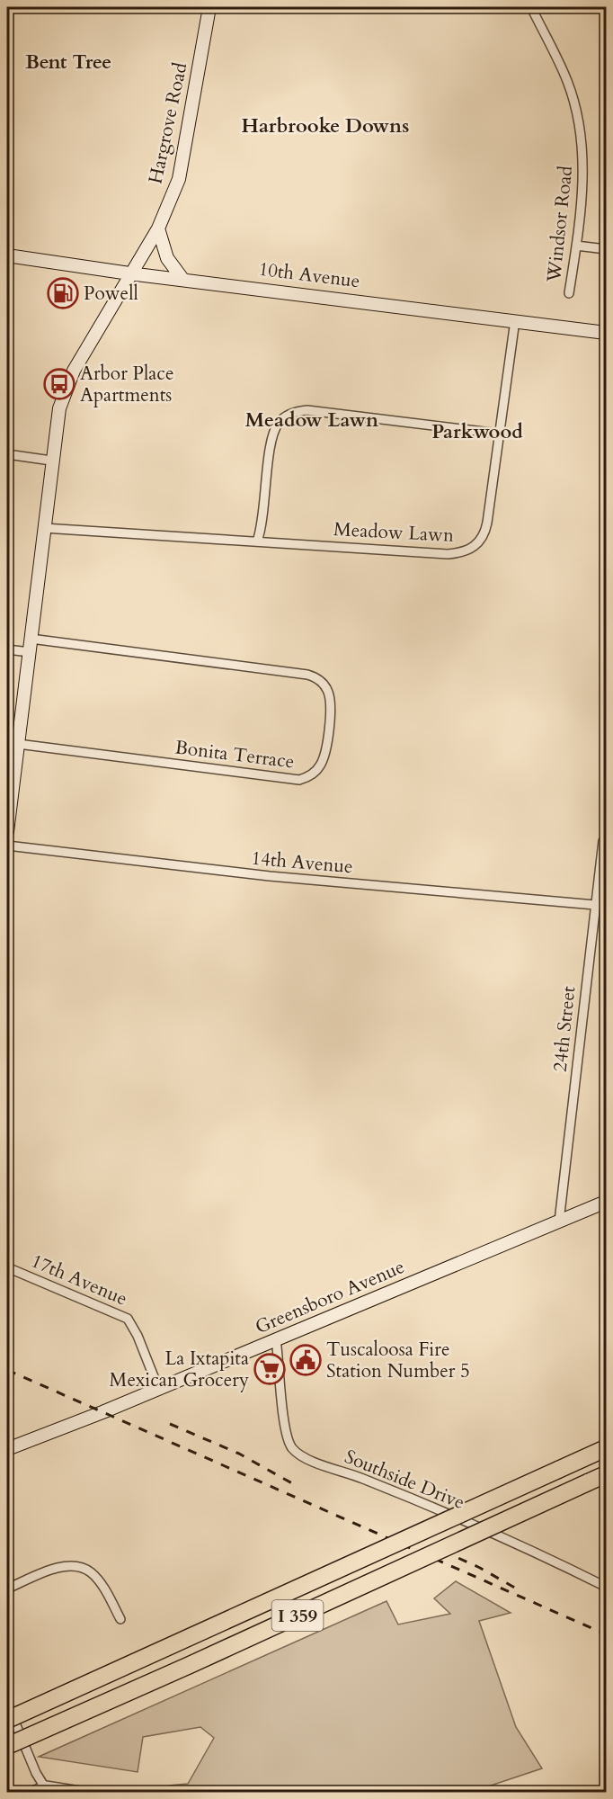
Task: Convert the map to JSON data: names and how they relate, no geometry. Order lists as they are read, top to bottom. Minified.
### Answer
{"streets":{"highway":["I 359"],"main road":["Hargrove Road","10th Avenue","Greensboro Avenue"],"street":["Windsor Road","Meadow Lawn","Bonita Terrace","14th Avenue","24th Street","17th Avenue","Southside Drive"]},"crossings":[["Hargrove Road","10th Avenue"],["Hargrove Road","Meadow Lawn"],["Hargrove Road","Bonita Terrace"],["10th Avenue","Meadow Lawn"],["14th Avenue","24th Street"],["24th Street","Greensboro Avenue"],["17th Avenue","Greensboro Avenue"],["Greensboro Avenue","Southside Drive"]],"districts":["Bent Tree","Harbrooke Downs","Meadow Lawn","Parkwood"],"places":{"fuel station":["Powell"],"bus stop":["Arbor Place Apartments"],"public building":["Tuscaloosa Fire Station Number 5"],"supermarket":["La Ixtapita Mexican Grocery"]}}
